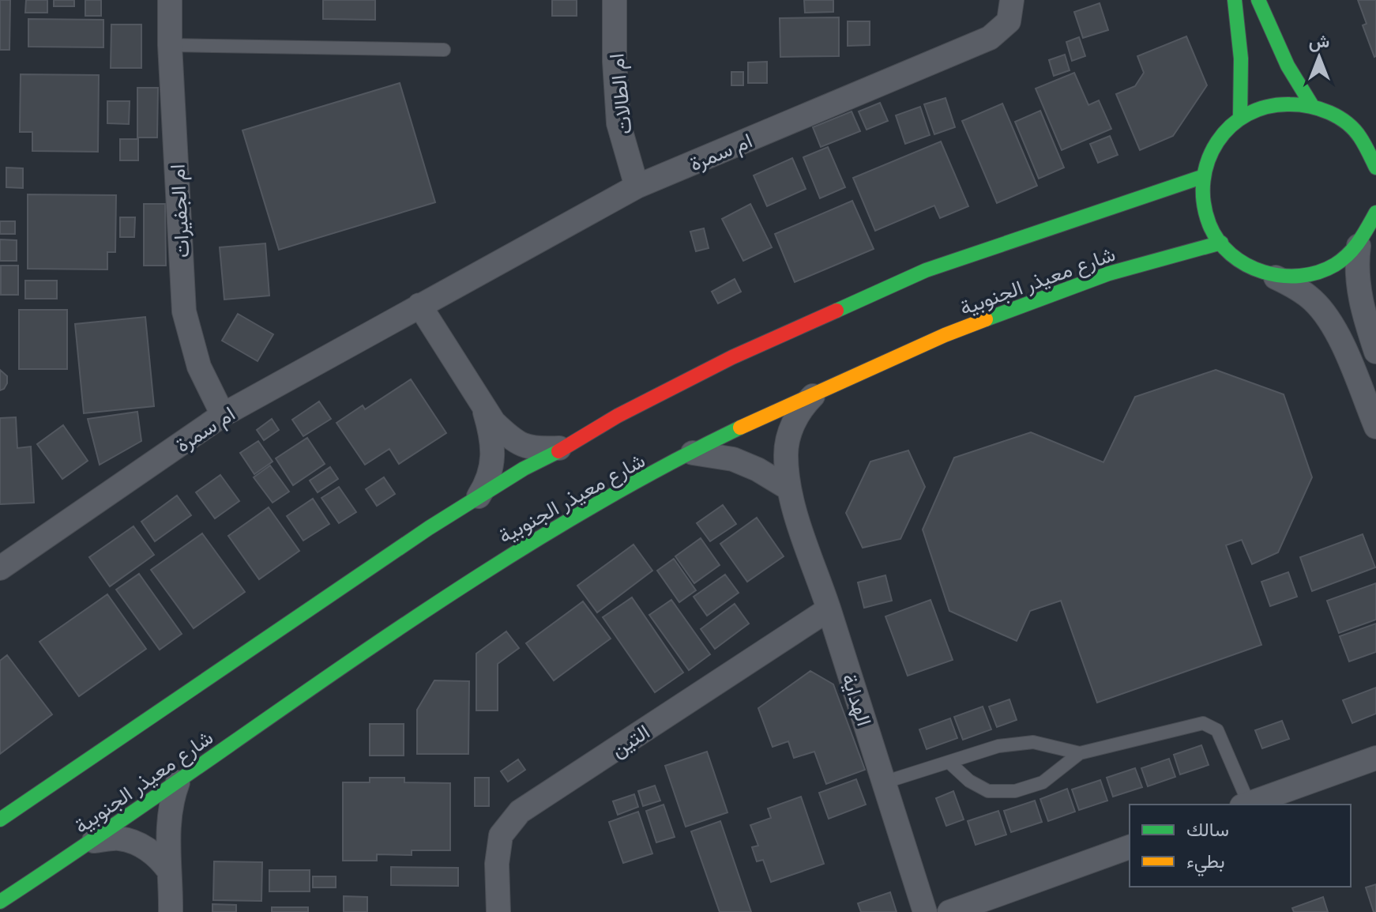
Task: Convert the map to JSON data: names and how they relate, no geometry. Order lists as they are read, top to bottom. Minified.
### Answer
{"streets":{"street":["ام الطالات","ام سمرة","ام الجفيرات","شارع معيذر الجنوبية","الهداية","التين"]},"crossings":[["ام الطالات","ام سمرة"],["ام سمرة","ام الجفيرات"],["شارع معيذر الجنوبية","الهداية"],["الهداية","التين"]],"legend":["سالك","بطيء"],"north":"top"}
